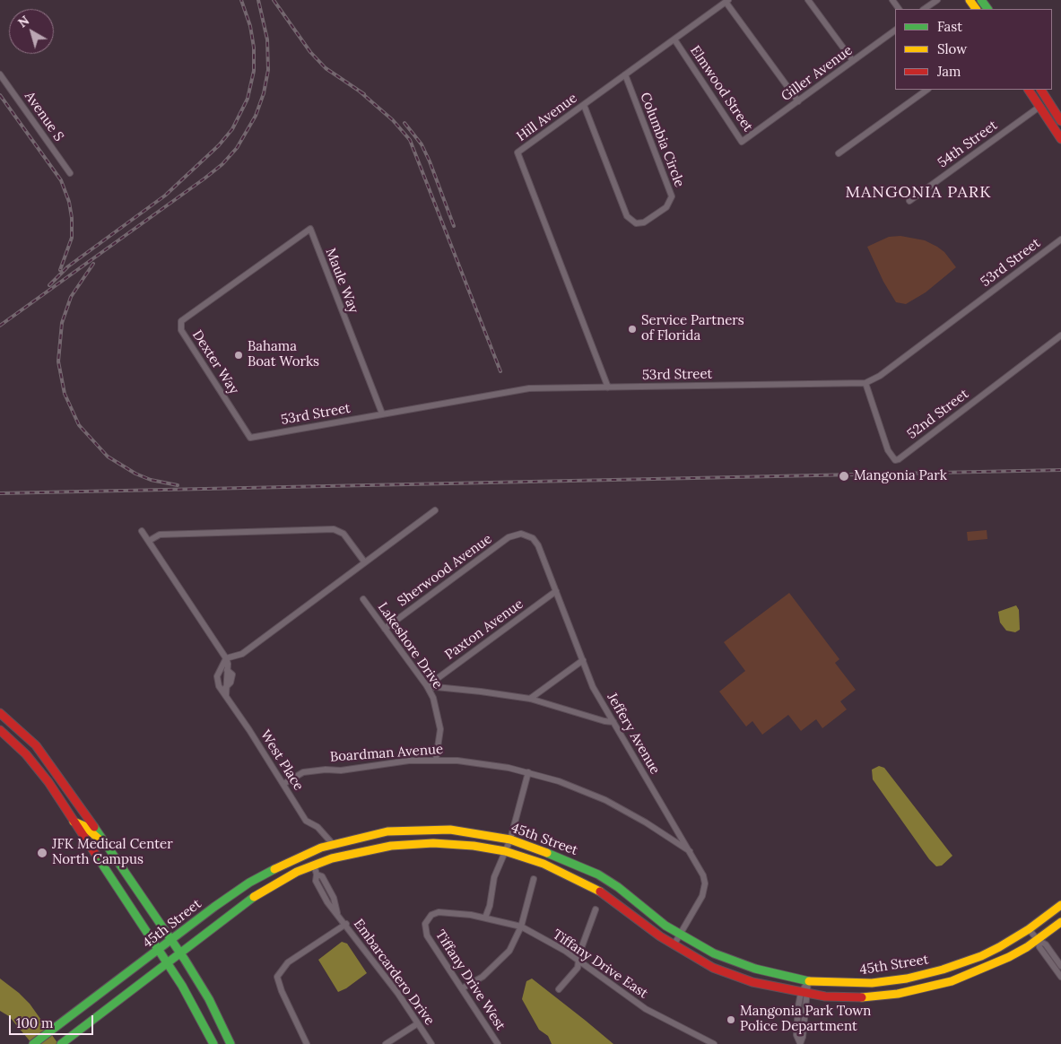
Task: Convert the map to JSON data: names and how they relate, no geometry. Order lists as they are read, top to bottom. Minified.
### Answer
{"streets":{"main road":["45th Street"],"street":["Giller Avenue","Elmwood Street","Avenue S","Hill Avenue","Columbia Circle","54th Street","53rd Street","Maule Way","Dexter Way","52nd Street","Sherwood Avenue","Paxton Avenue","Lakeshore Drive","Jeffery Avenue","Boardman Avenue","West Place","Tiffany Drive East","Embarcardero Drive","Tiffany Drive West"]},"crossings":[["Giller Avenue","Elmwood Street"],["Elmwood Street","Hill Avenue"],["Hill Avenue","Columbia Circle"],["Hill Avenue","53rd Street"],["53rd Street","Maule Way"],["53rd Street","Dexter Way"],["53rd Street","52nd Street"],["Maule Way","Dexter Way"],["Sherwood Avenue","Lakeshore Drive"],["Sherwood Avenue","Jeffery Avenue"],["Paxton Avenue","Lakeshore Drive"],["Paxton Avenue","Jeffery Avenue"],["Lakeshore Drive","Boardman Avenue"],["Jeffery Avenue","Boardman Avenue"],["Jeffery Avenue","45th Street"],["Boardman Avenue","West Place"],["West Place","45th Street"],["45th Street","Embarcardero Drive"],["Tiffany Drive East","Tiffany Drive West"]],"districts":["MANGONIA PARK"],"places":["Service Partners of Florida","Bahama Boat Works","Mangonia Park","JFK Medical Center North Campus","Mangonia Park Town Police Department"],"legend":["Fast","Slow","Jam"],"scale_bar":"100 m","north":"top left"}
